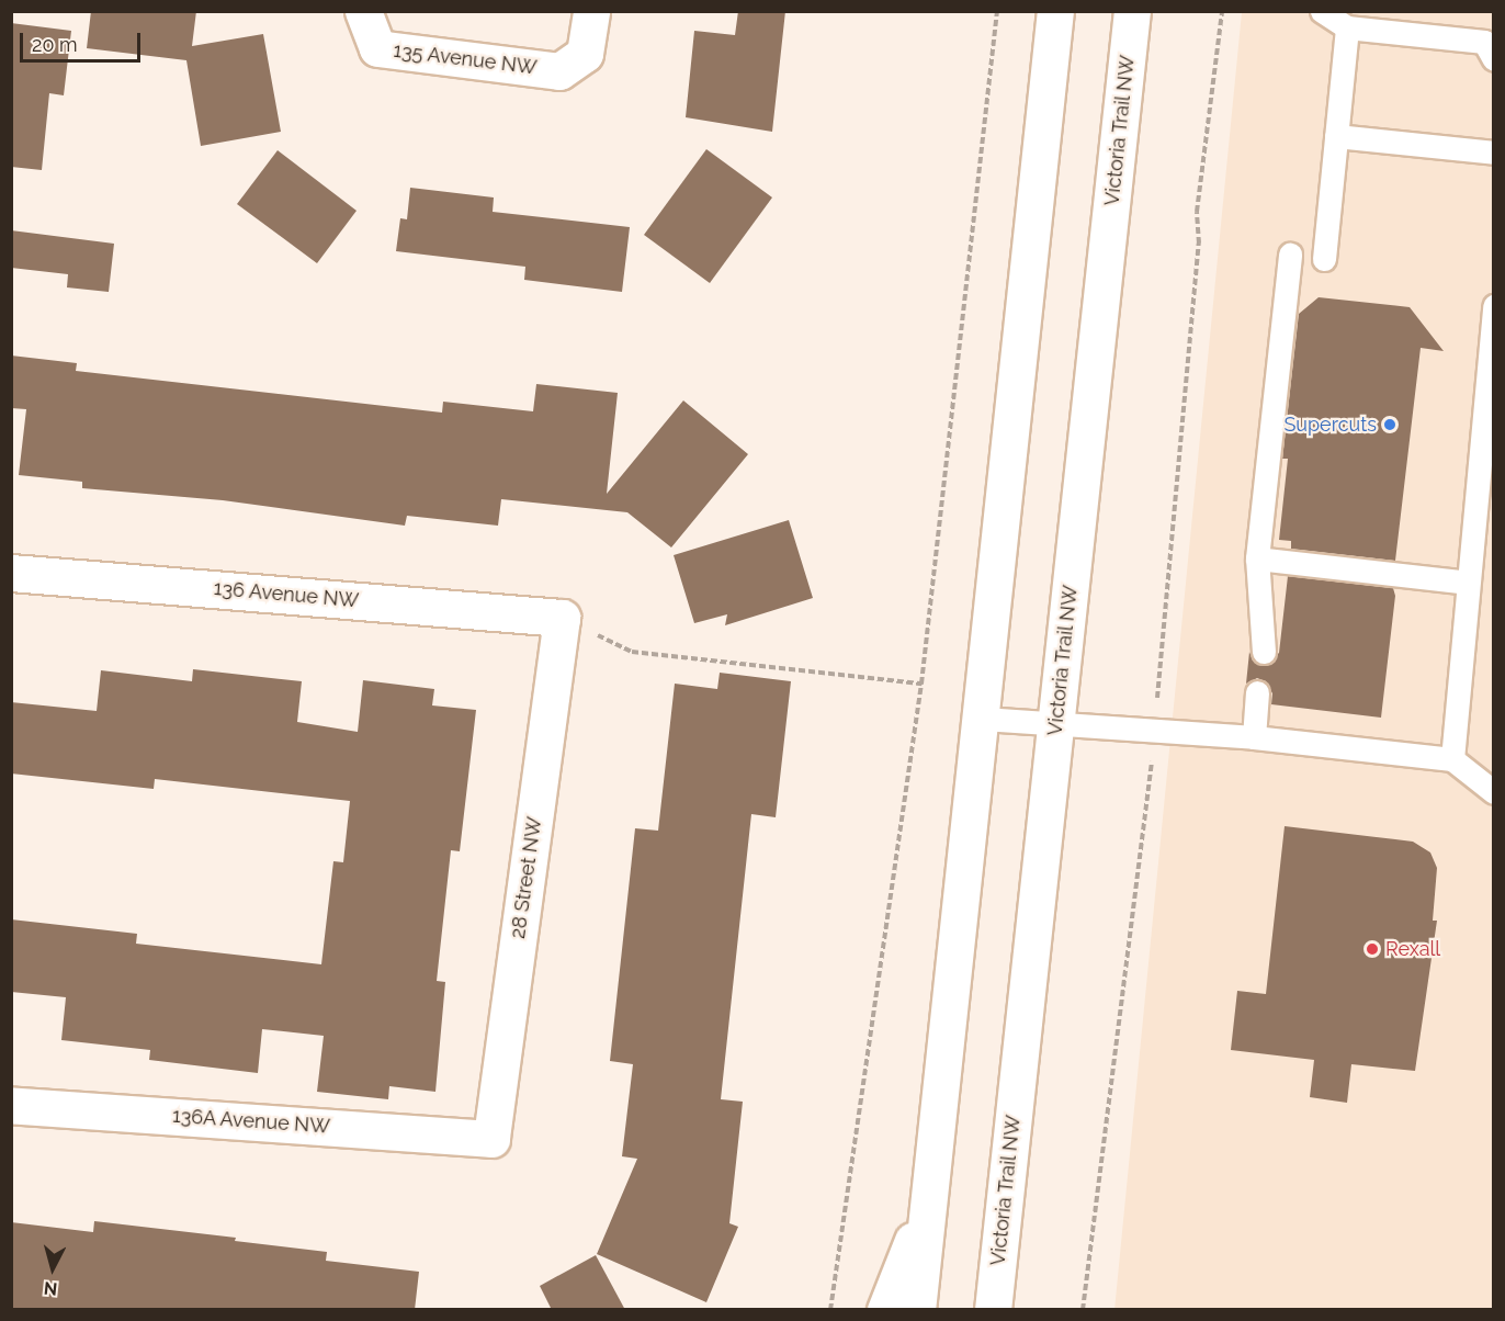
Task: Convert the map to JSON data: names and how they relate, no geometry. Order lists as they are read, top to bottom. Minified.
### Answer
{"streets":{"main road":["135 Avenue NW","Victoria Trail NW","136 Avenue NW","28 Street NW","136A Avenue NW"]},"crossings":[["136 Avenue NW","28 Street NW"],["28 Street NW","136A Avenue NW"]],"places":["Supercuts","Rexall"],"scale_bar":"20 m","north":"bottom"}
